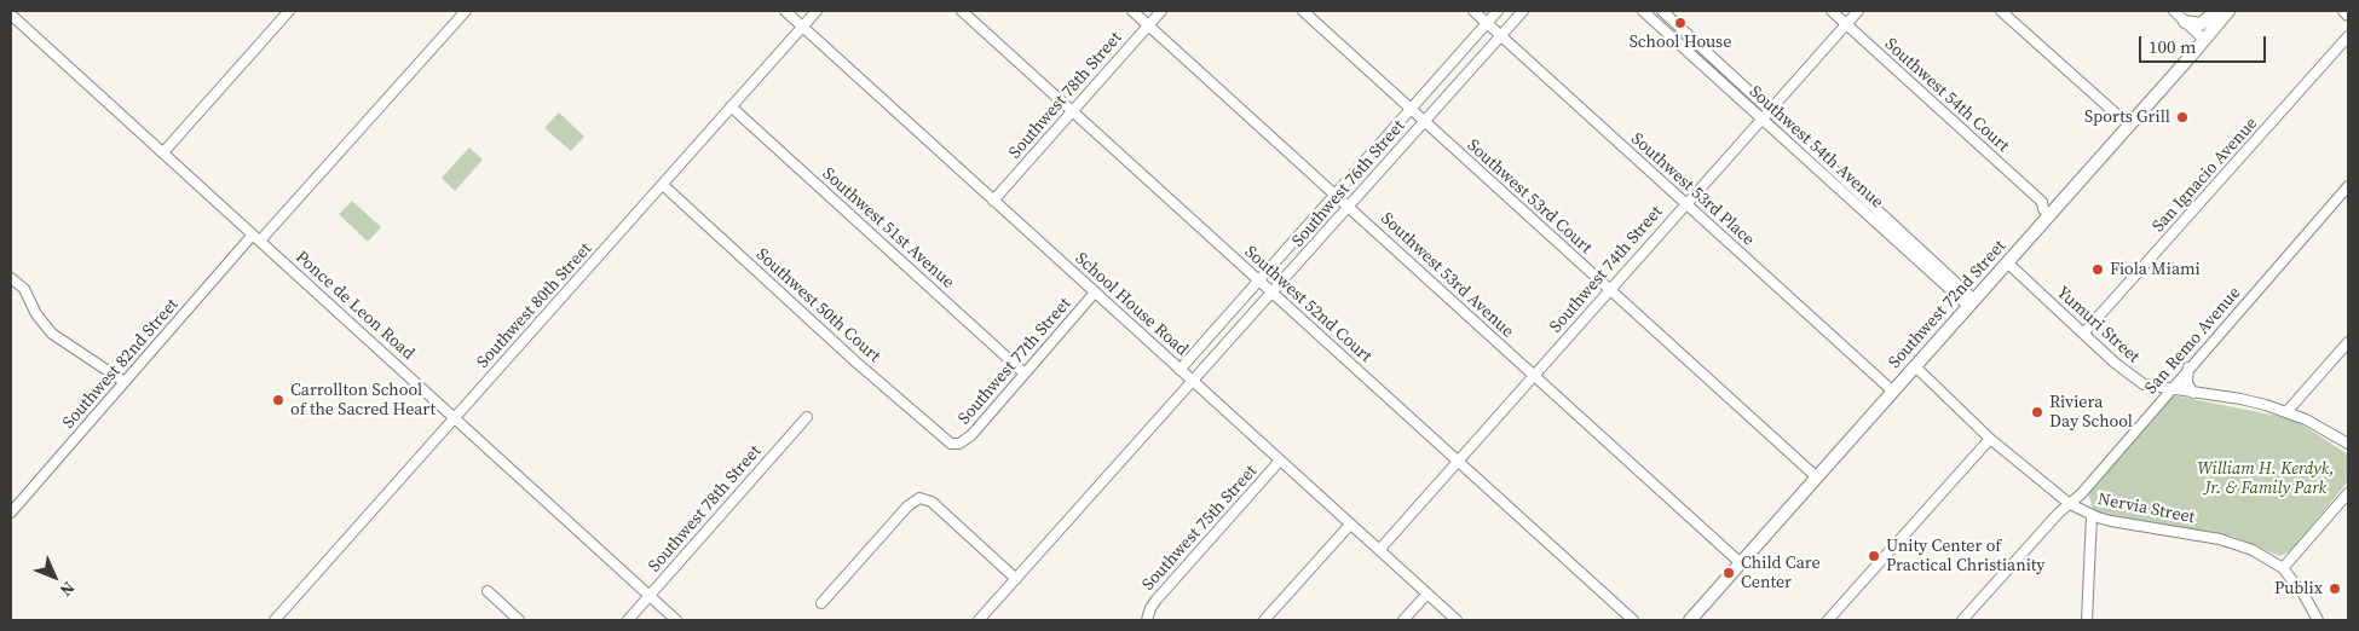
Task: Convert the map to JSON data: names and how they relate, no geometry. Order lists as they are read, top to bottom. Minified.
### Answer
{"streets":{"main road":["Southwest 72nd Street"],"street":["Southwest 78th Street","Southwest 54th Court","Southwest 54th Avenue","San Ignacio Avenue","Southwest 76th Street","Southwest 53rd Place","Southwest 53rd Court","Southwest 51st Avenue","Southwest 74th Street","Southwest 53rd Avenue","School House Road","Southwest 52nd Court","Ponce de Leon Road","Southwest 80th Street","Southwest 50th Court","Yumuri Street","San Remo Avenue","Southwest 77th Street","Southwest 82nd Street","Nervia Street","Southwest 75th Street"]},"crossings":[["Southwest 78th Street","Southwest 53rd Avenue"],["Southwest 78th Street","School House Road"],["Southwest 78th Street","Southwest 52nd Court"],["Southwest 78th Street","Ponce de Leon Road"],["Southwest 54th Court","Southwest 74th Street"],["Southwest 54th Court","Southwest 72nd Street"],["Southwest 54th Avenue","Southwest 74th Street"],["Southwest 54th Avenue","Southwest 72nd Street"],["San Ignacio Avenue","Yumuri Street"],["Southwest 76th Street","Southwest 53rd Place"],["Southwest 76th Street","Southwest 53rd Court"],["Southwest 76th Street","Southwest 53rd Avenue"],["Southwest 76th Street","School House Road"],["Southwest 76th Street","Southwest 52nd Court"],["Southwest 53rd Place","Southwest 74th Street"],["Southwest 53rd Place","Southwest 72nd Street"],["Southwest 53rd Court","Southwest 74th Street"],["Southwest 53rd Court","Southwest 72nd Street"],["Southwest 51st Avenue","Southwest 80th Street"],["Southwest 51st Avenue","Southwest 77th Street"],["Southwest 74th Street","Southwest 53rd Avenue"],["Southwest 74th Street","School House Road"],["Southwest 74th Street","Southwest 52nd Court"],["Southwest 53rd Avenue","Southwest 72nd Street"],["School House Road","Southwest 80th Street"],["School House Road","Southwest 77th Street"],["School House Road","Southwest 75th Street"],["Southwest 72nd Street","Yumuri Street"],["Southwest 72nd Street","Nervia Street"],["Ponce de Leon Road","Southwest 80th Street"],["Ponce de Leon Road","Southwest 82nd Street"],["Southwest 80th Street","Southwest 50th Court"],["Southwest 50th Court","Southwest 77th Street"],["Yumuri Street","San Remo Avenue"],["San Remo Avenue","Nervia Street"]],"parks":["William H. Kerdyk, Jr. & Family Park"],"places":["School House","Sports Grill","Fiola Miami","Carrollton School of the Sacred Heart","Riviera Day School","Unity Center of Practical Christianity","Child Care Center","Publix"],"scale_bar":"100 m","north":"bottom right"}
